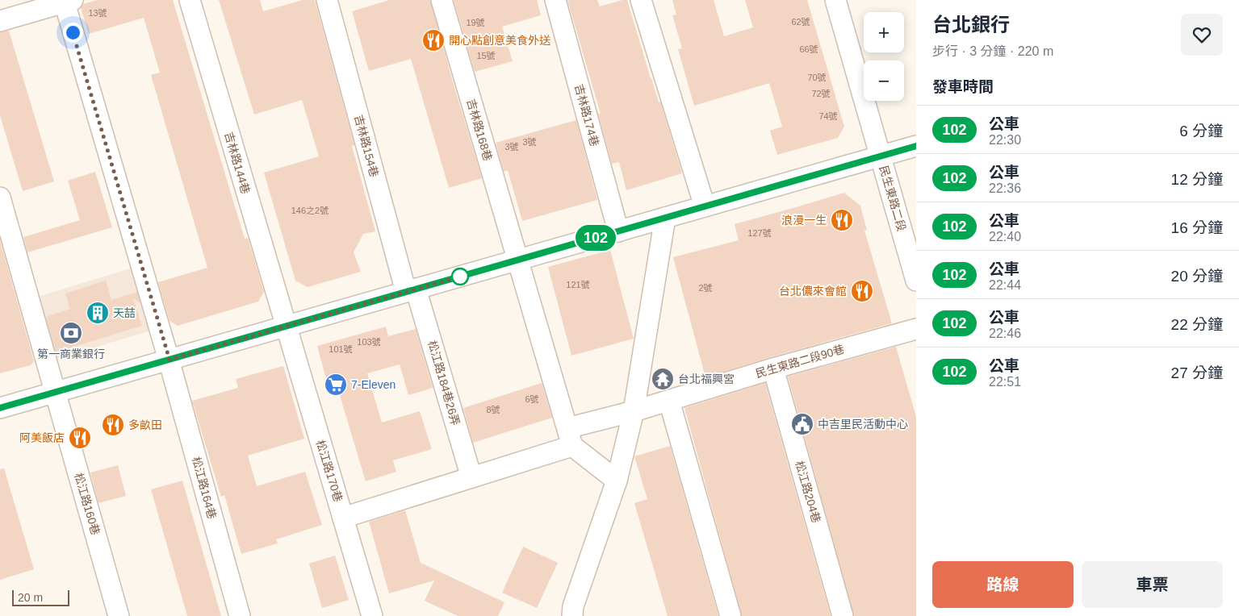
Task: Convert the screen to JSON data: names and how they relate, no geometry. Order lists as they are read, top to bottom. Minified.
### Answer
{"streets":{"street":["吉林路174巷","吉林路168巷","吉林路154巷","吉林路144巷","民生東路二段","民生東路二段90巷","松江路184巷26弄","松江路170巷","松江路164巷","松江路204巷","松江路160巷"]},"crossings":[["吉林路168巷","民生東路二段90巷"],["吉林路154巷","松江路184巷26弄"],["吉林路144巷","松江路170巷"],["民生東路二段90巷","松江路204巷"]],"places":{"restaurant":["開心點創意美食外送","浪漫一生","台北儂來會館","多畝田","阿美飯店"],"building":["天喆"],"bank":["第一商業銀行"],"temple":["台北福興宮"],"supermarket":["7-Eleven"],"public building":["中吉里民活動中心"]},"lines":["bus line 102"],"house_numbers":["13號","62號","19號","66號","15號","70號","72號","74號","3號","3號","146之2號","127號","121號","2號","103號","101號","6號","8號"],"scale_bar":"20 m","page":{"on_map":"102","heading":[["台北銀行","步行 · 3 分鐘 · 220 m"],"發車時間"],"map_buttons":["+","−"],"list":[{"mark":"102","name":"公車","note":"22:30","value":"6 分鐘"},{"mark":"102","name":"公車","note":"22:36","value":"12 分鐘"},{"mark":"102","name":"公車","note":"22:40","value":"16 分鐘"},{"mark":"102","name":"公車","note":"22:44","value":"20 分鐘"},{"mark":"102","name":"公車","note":"22:46","value":"22 分鐘"},{"mark":"102","name":"公車","note":"22:51","value":"27 分鐘"}],"buttons":["路線","車票"],"scale":"20 m"}}
